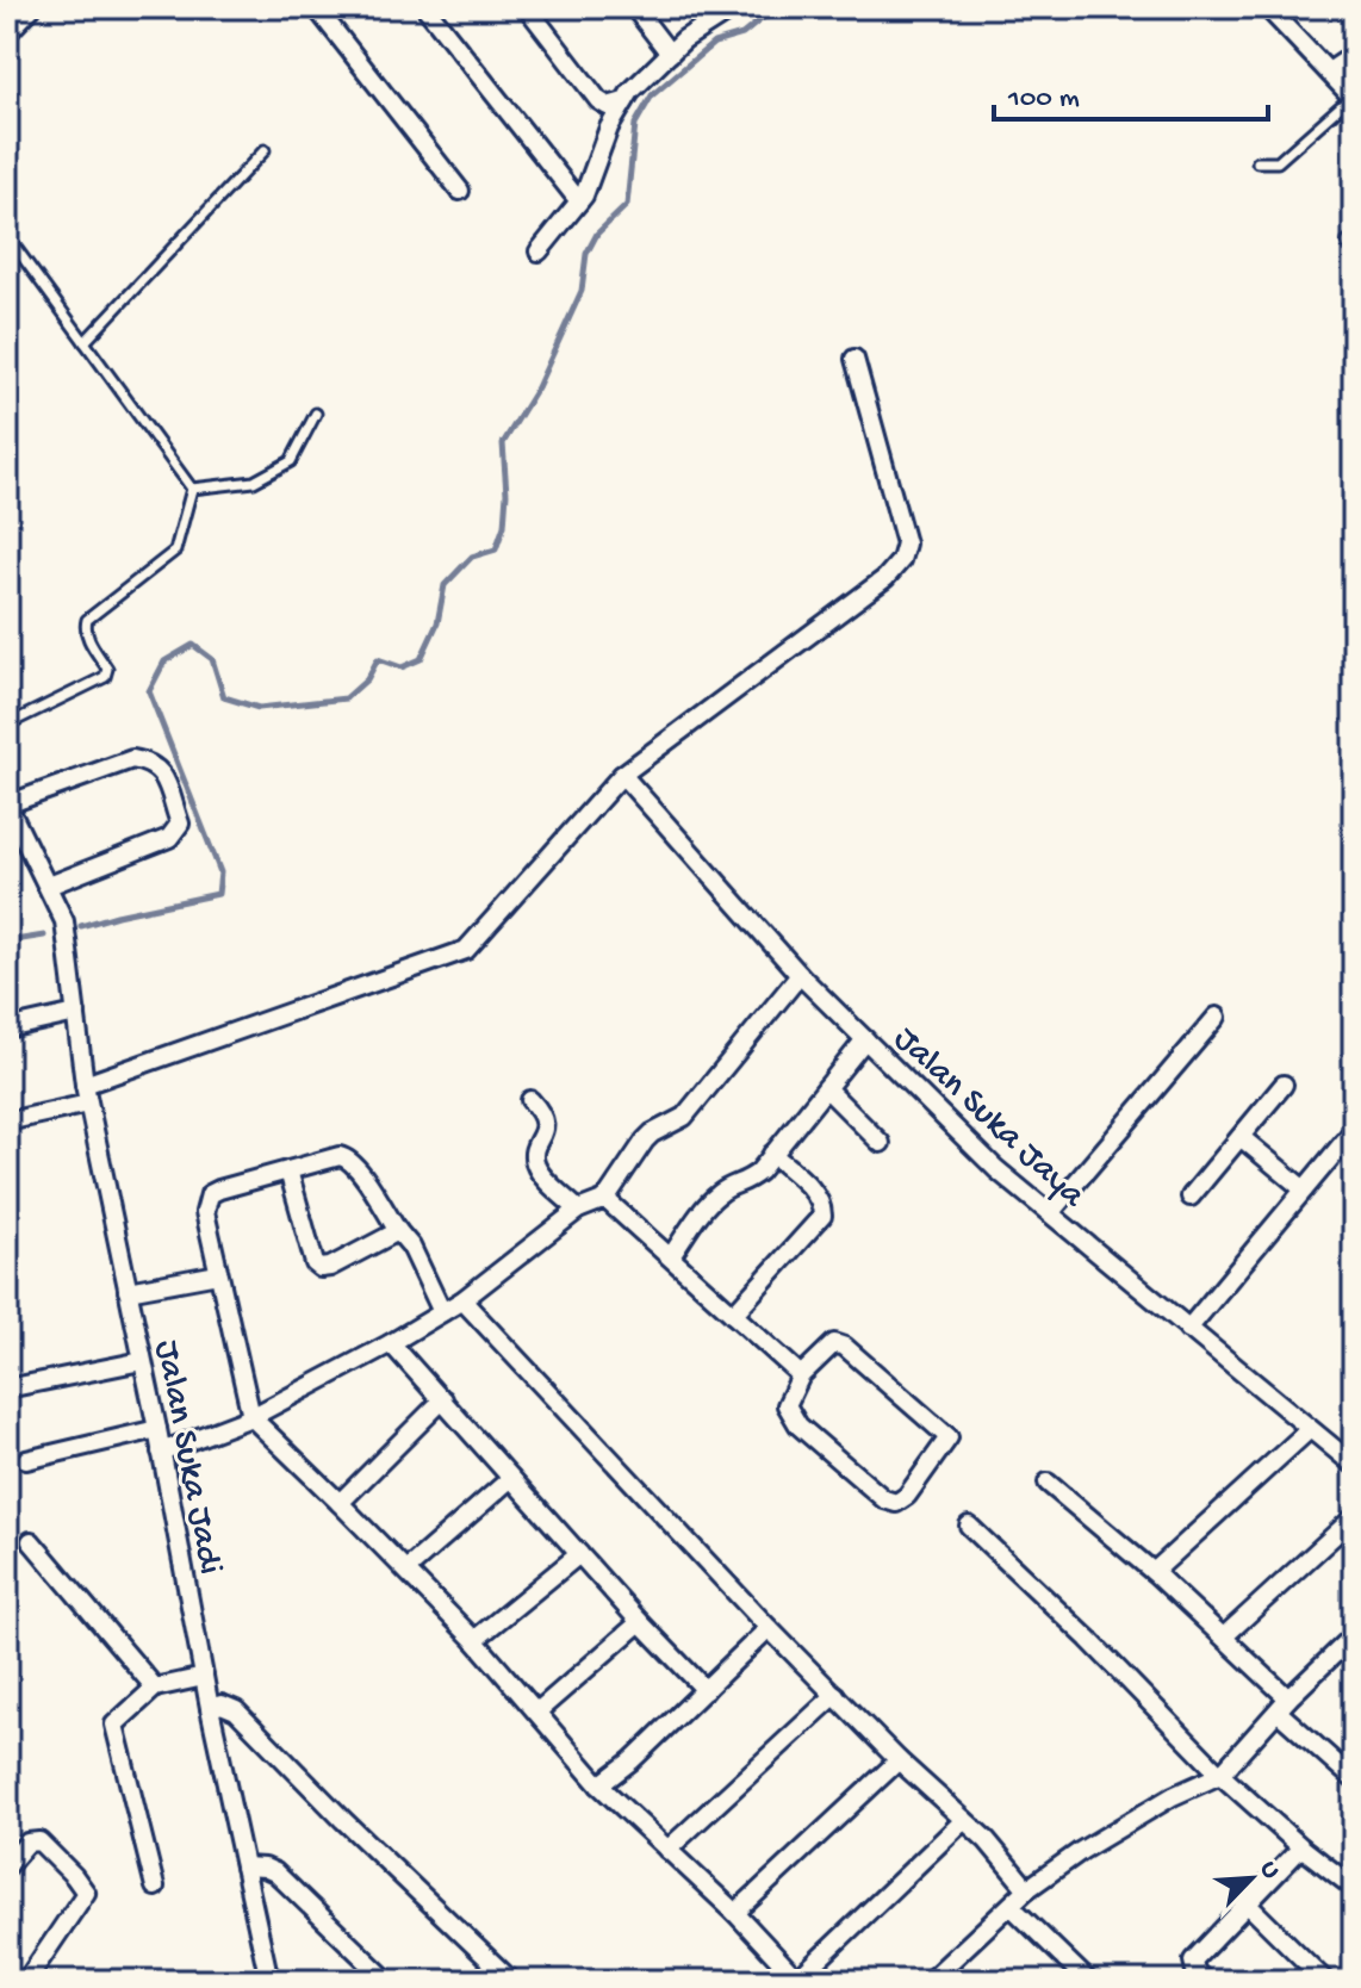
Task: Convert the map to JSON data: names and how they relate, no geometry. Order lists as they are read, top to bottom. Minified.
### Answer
{"streets":{"street":["Jalan Suka Jaya","Jalan Suka Jadi"]},"scale_bar":"100 m","north":"top right"}
